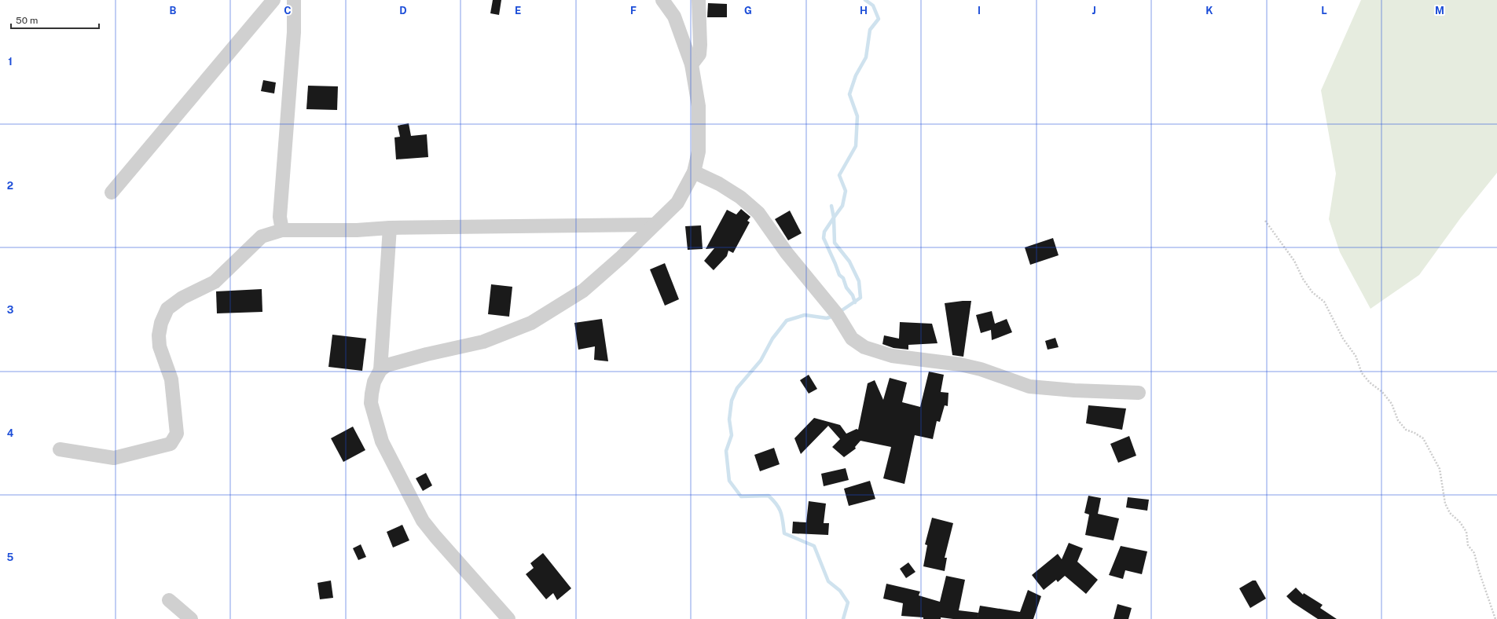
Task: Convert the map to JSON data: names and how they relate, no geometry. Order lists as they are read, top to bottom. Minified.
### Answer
{"scale_bar":"50 m","grid":{"columns":["B","C","D","E","F","G","H","I","J","K","L","M"],"rows":["1","2","3","4","5"]}}
